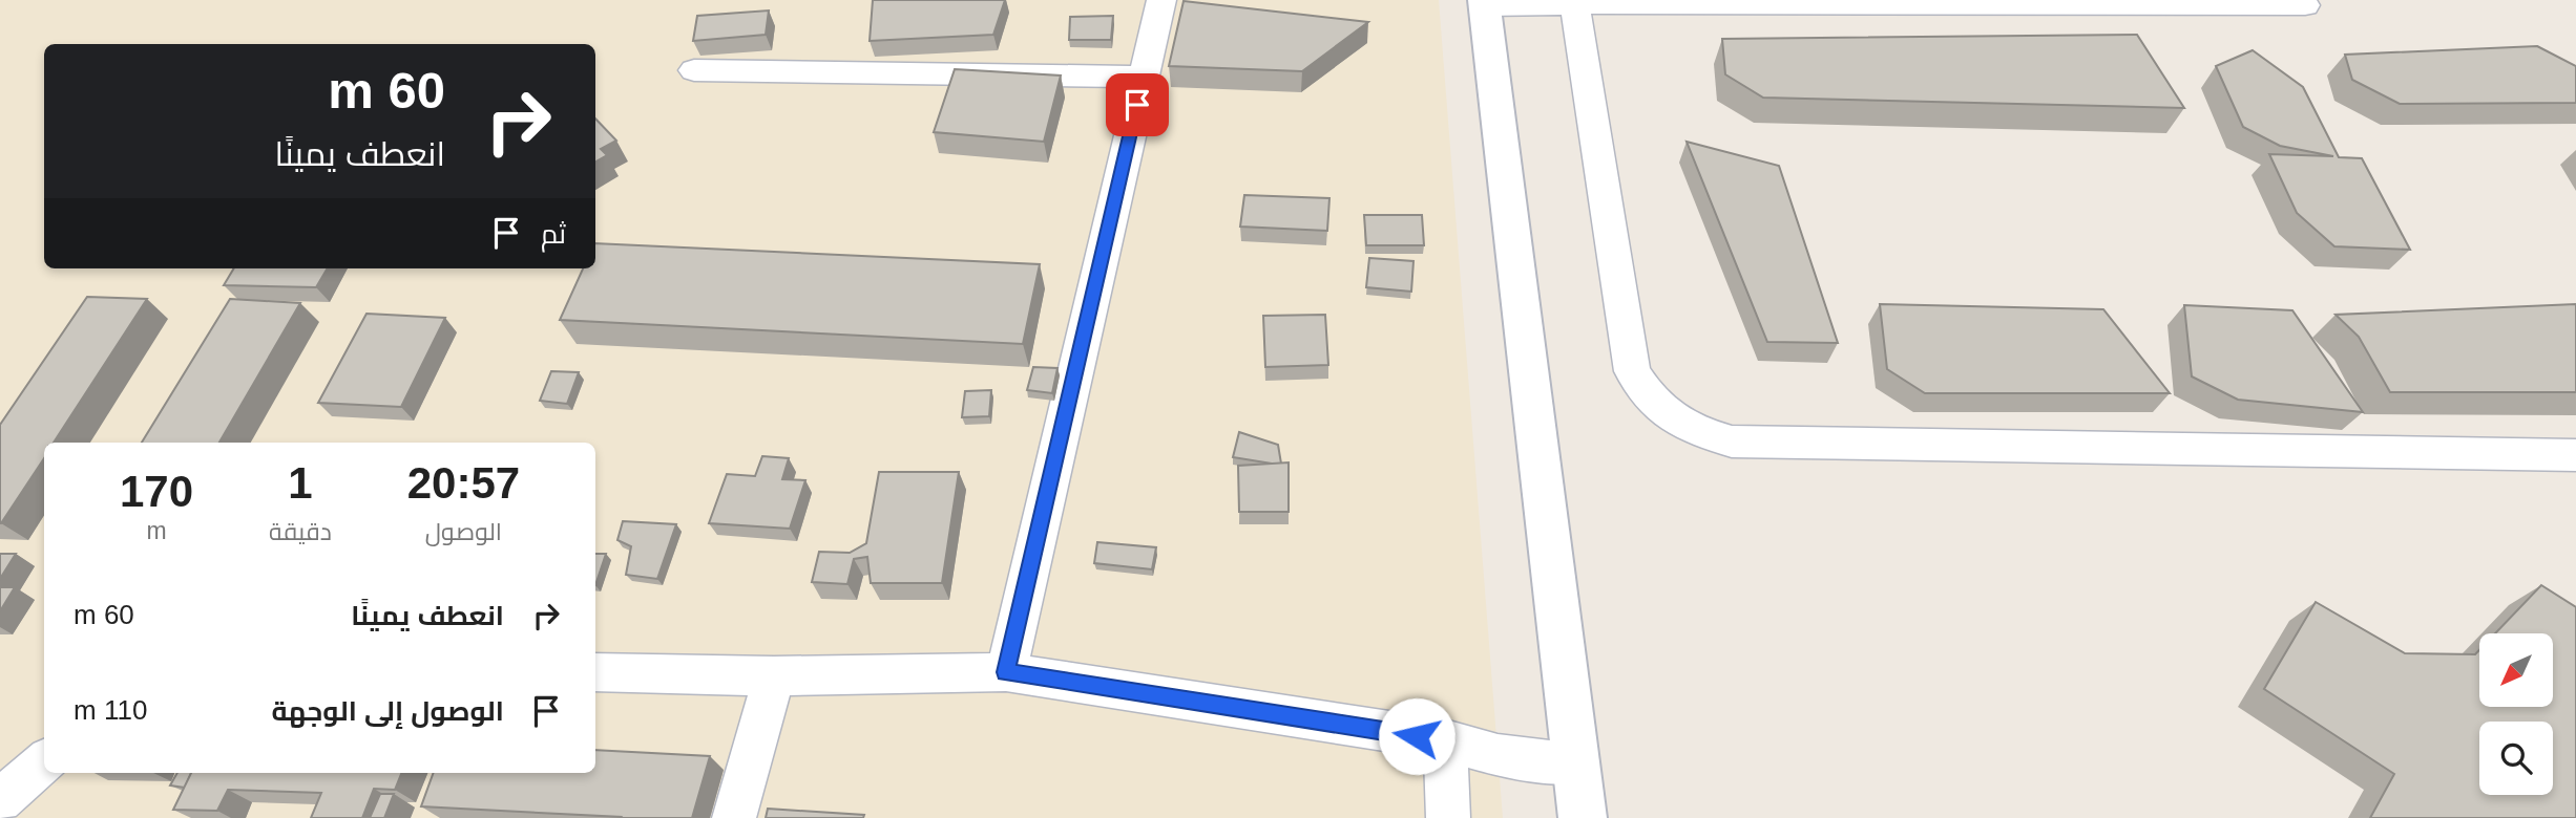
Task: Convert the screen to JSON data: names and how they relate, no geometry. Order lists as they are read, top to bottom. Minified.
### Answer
{"north":"bottom left","page":{"turn":["60 m","انعطف يمينًا"],"then":"ثم","eta":["20:57","الوصول","1","دقيقة","170","m"],"list":[{"name":"انعطف يمينًا","value":"60 m"},{"name":"الوصول إلى الوجهة","value":"110 m"}]}}
